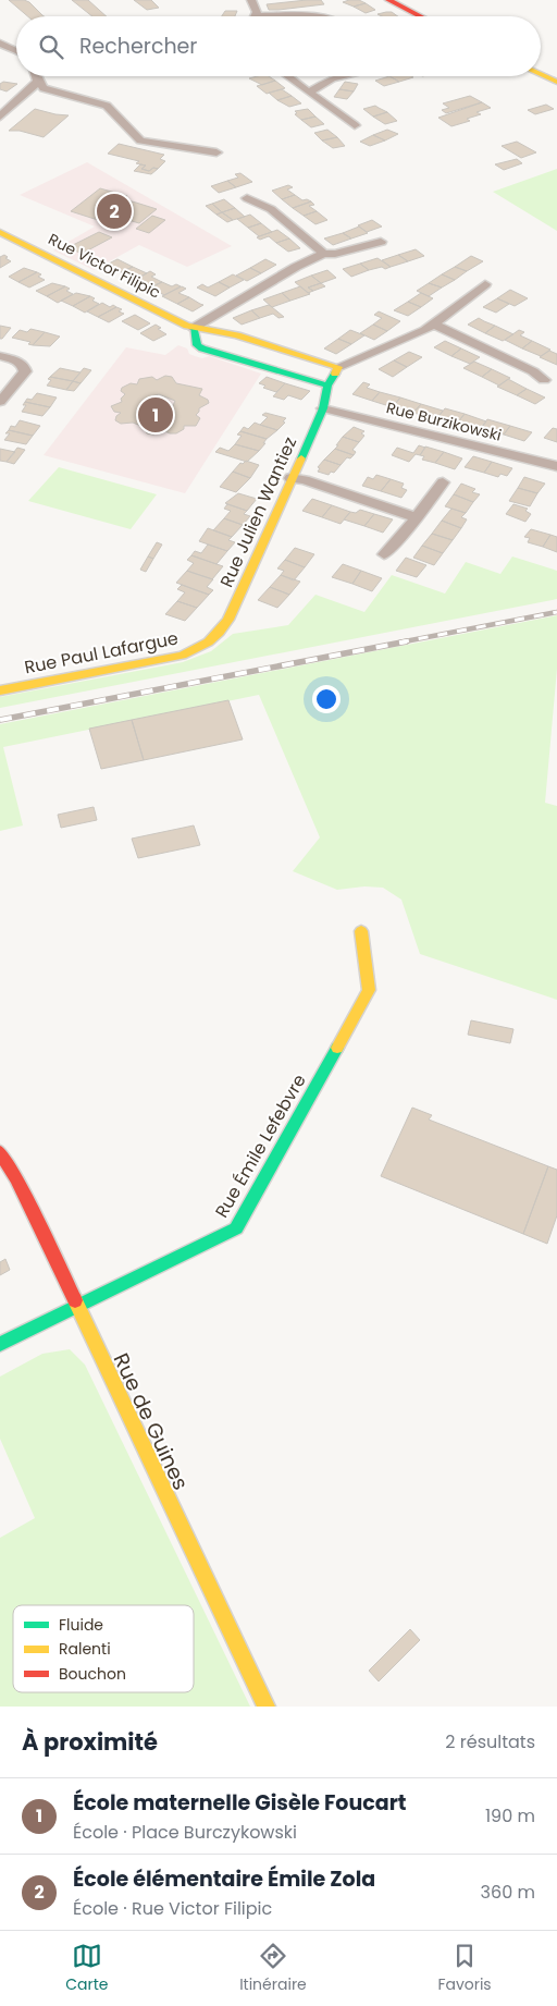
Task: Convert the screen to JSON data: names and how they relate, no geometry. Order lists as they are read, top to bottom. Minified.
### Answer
{"streets":{"street":["Rue Victor Filipic","Rue Burzikowski","Rue Julien Wantiez","Rue Paul Lafargue","Rue Émile Lefebvre","Rue de Guines"]},"crossings":[["Rue Burzikowski","Rue Julien Wantiez"],["Rue Julien Wantiez","Rue Paul Lafargue"],["Rue Émile Lefebvre","Rue de Guines"]],"legend":["Fluide","Ralenti","Bouchon"],"page":{"search":"Rechercher","pins":["2","1"],"heading":["À proximité","2 résultats"],"list":[{"mark":"1","name":"École maternelle Gisèle Foucart","note":"École · Place Burczykowski","value":"190 m"},{"mark":"2","name":"École élémentaire Émile Zola","note":"École · Rue Victor Filipic","value":"360 m"}],"nav":["Carte","Itinéraire","Favoris"]}}
